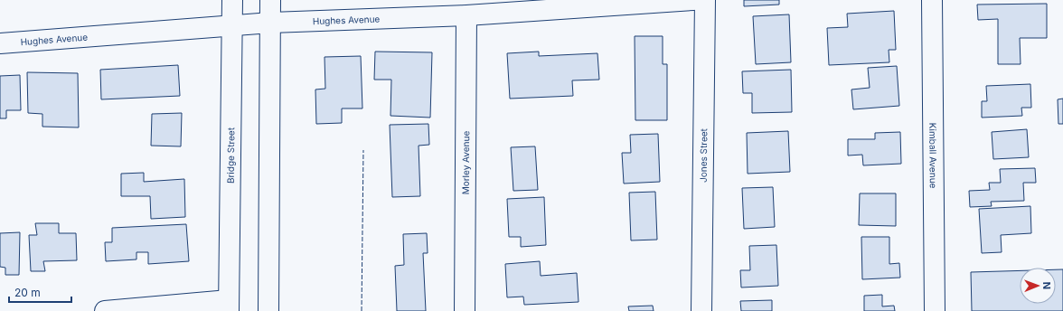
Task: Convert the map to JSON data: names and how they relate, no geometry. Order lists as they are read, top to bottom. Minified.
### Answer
{"streets":{"street":["Hughes Avenue","Bridge Street","Jones Street","Kimball Avenue","Morley Avenue"]},"crossings":[["Hughes Avenue","Bridge Street"],["Hughes Avenue","Morley Avenue"]],"scale_bar":"20 m","north":"right"}
